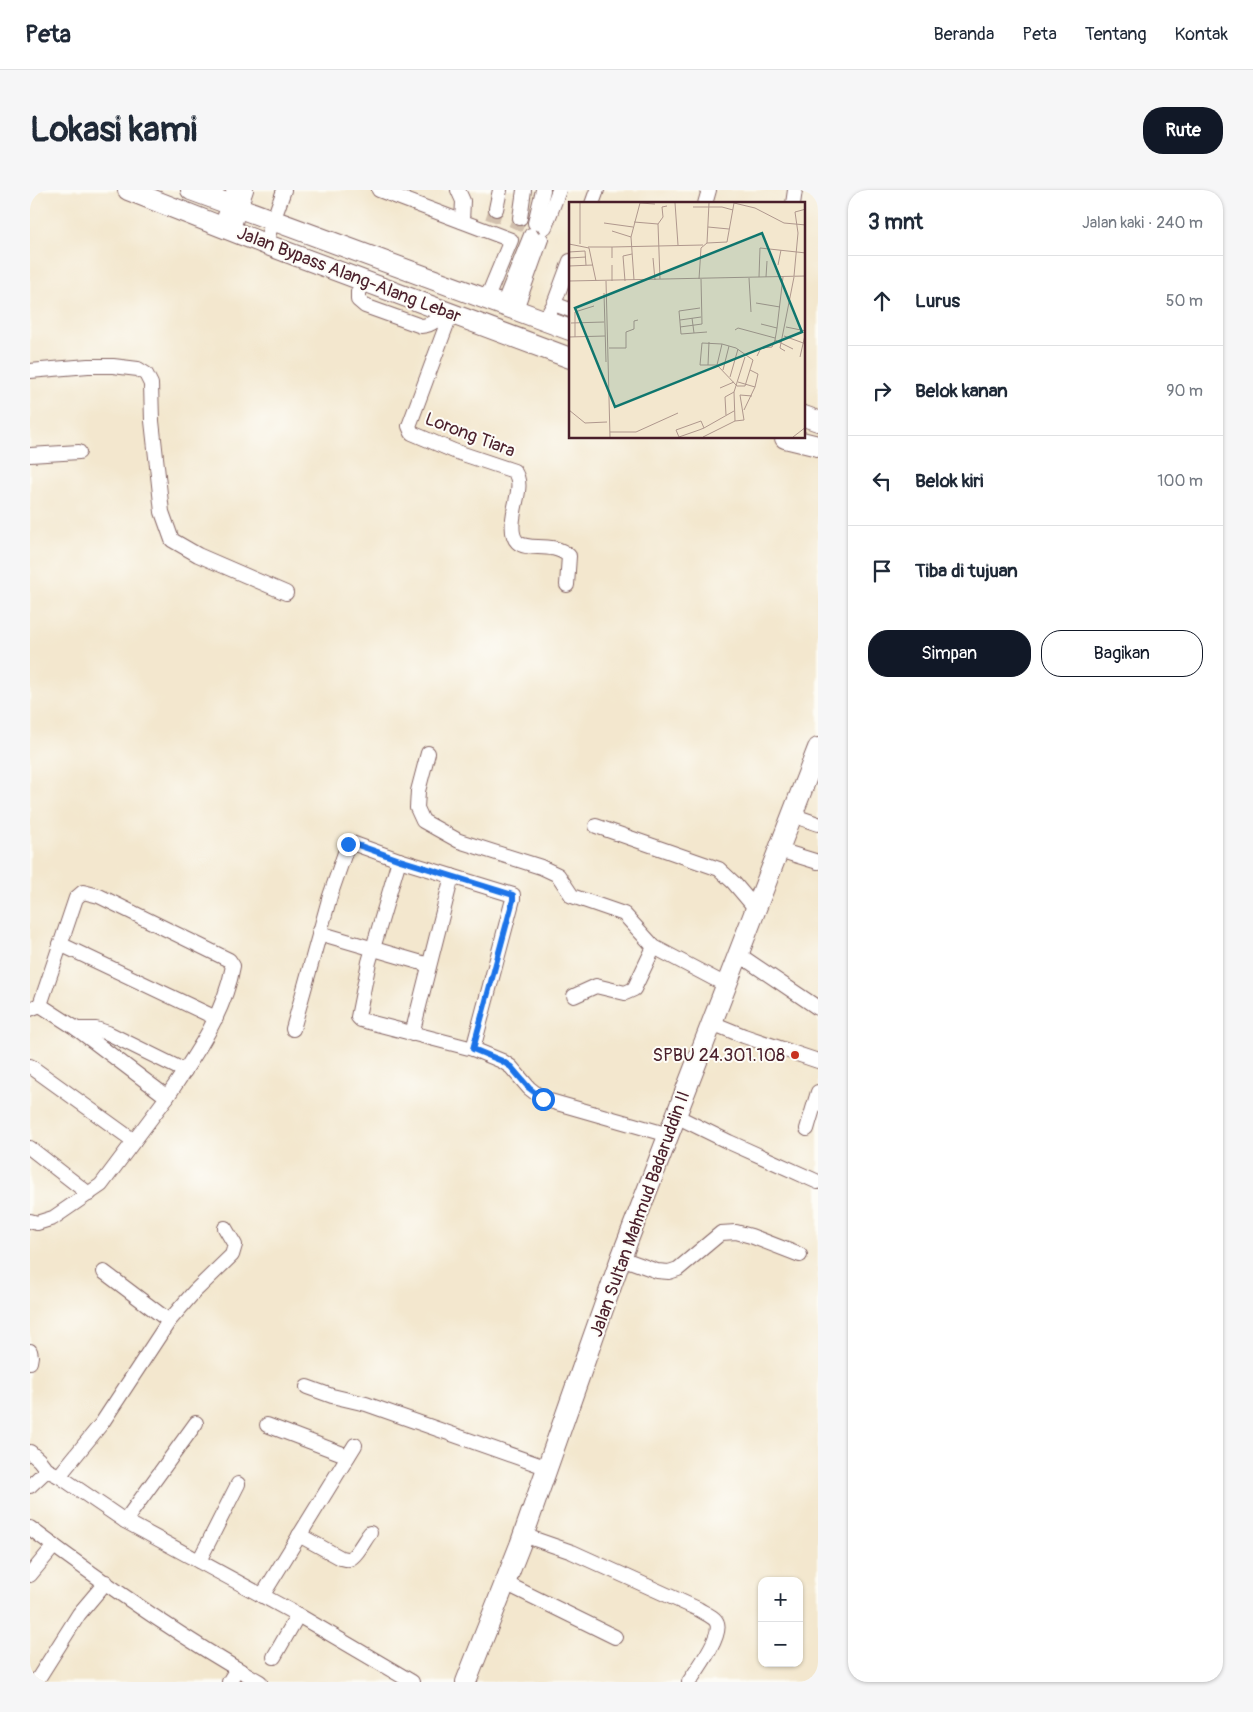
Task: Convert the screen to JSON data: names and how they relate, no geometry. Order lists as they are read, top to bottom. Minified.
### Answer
{"streets":{"highway":["Jalan Bypass Alang-Alang Lebar","Jalan Sultan Mahmud Badaruddin II"],"street":["Lorong Tiara"]},"crossings":[["Jalan Bypass Alang-Alang Lebar","Lorong Tiara"]],"places":["SPBU 24.301.108"],"page":{"header":"Peta","nav":["Beranda","Peta","Tentang","Kontak"],"buttons":["Rute",["Simpan","Bagikan"]],"title":"Lokasi kami","heading":["3 mnt","Jalan kaki · 240 m"],"list":[["Lurus","50 m"],["Belok kanan","90 m"],["Belok kiri","100 m"],"Tiba di tujuan"],"map_buttons":["+","−"]}}
